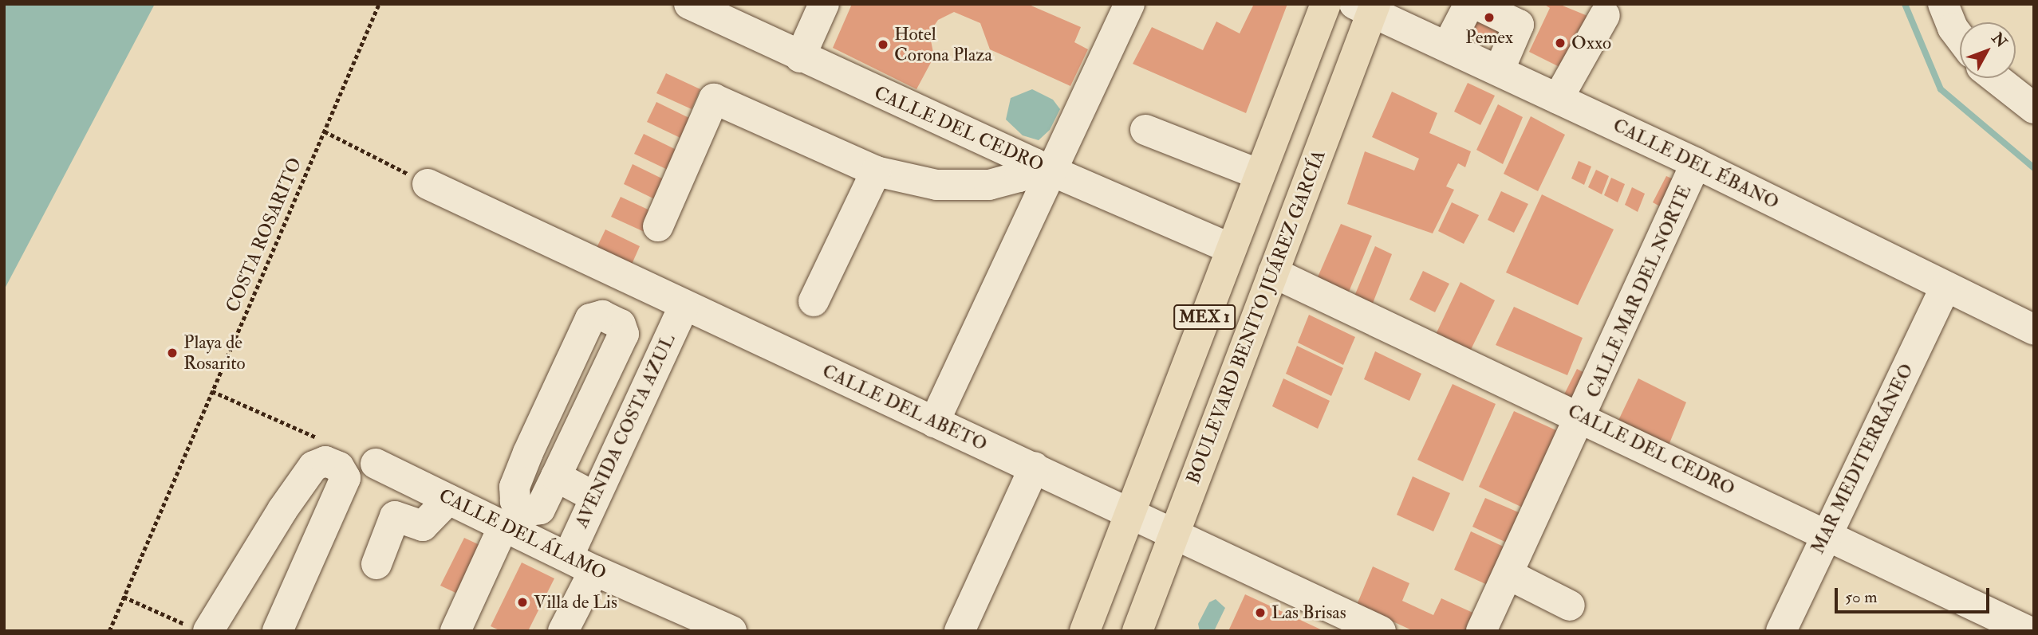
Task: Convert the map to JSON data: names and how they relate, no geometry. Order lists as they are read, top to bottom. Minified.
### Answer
{"streets":{"main road":["MEX 1","BOULEVARD BENITO JUÁREZ GARCÍA"],"street":["CALLE DEL CEDRO","CALLE DEL ÉBANO","CALLE MAR DEL NORTE","CALLE DEL ABETO","AVENIDA COSTA AZUL","MAR MEDITERRÁNEO","CALLE DEL ÁLAMO"],"path":["COSTA ROSARITO"]},"crossings":[["CALLE DEL CEDRO","CALLE MAR DEL NORTE"],["CALLE DEL CEDRO","MEX 1"],["CALLE DEL CEDRO","BOULEVARD BENITO JUÁREZ GARCÍA"],["CALLE DEL CEDRO","MAR MEDITERRÁNEO"],["CALLE DEL ÉBANO","CALLE MAR DEL NORTE"],["CALLE DEL ÉBANO","BOULEVARD BENITO JUÁREZ GARCÍA"],["CALLE DEL ÉBANO","MAR MEDITERRÁNEO"],["MEX 1","CALLE DEL ABETO"],["BOULEVARD BENITO JUÁREZ GARCÍA","CALLE DEL ABETO"],["CALLE DEL ABETO","AVENIDA COSTA AZUL"],["AVENIDA COSTA AZUL","CALLE DEL ÁLAMO"]],"places":["Pemex","Oxxo","Hotel Corona Plaza","Playa de Rosarito","Villa de Lis","Las Brisas"],"scale_bar":"50 m","north":"top right"}
